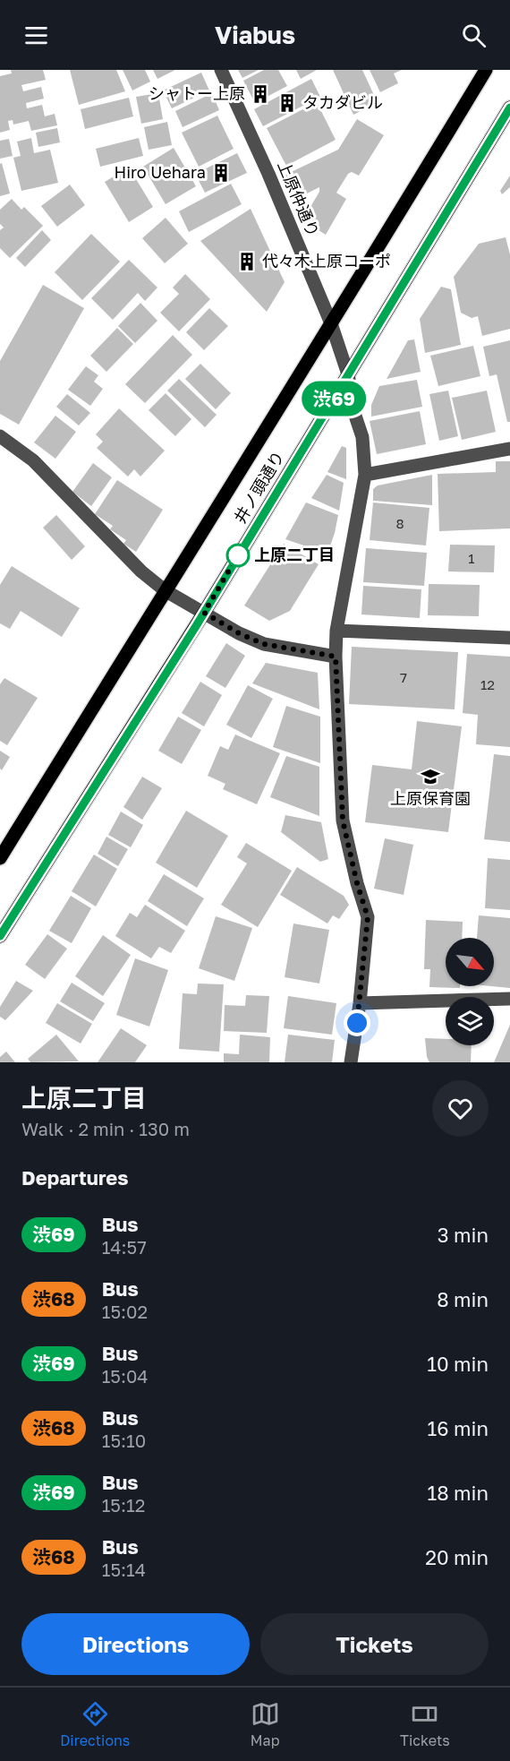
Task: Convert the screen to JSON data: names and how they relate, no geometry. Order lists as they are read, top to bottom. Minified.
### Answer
{"streets":{"main road":["井ノ頭通り"],"street":["上原仲通り"]},"crossings":[["上原仲通り","井ノ頭通り"]],"places":{"building":["シャトー上原","タカダビル","Hiro Uehara","代々木上原コーポ"],"other":["上原二丁目"],"school or university":["上原保育園"]},"lines":["bus line 渋69"],"house_numbers":["8","1","7","12"],"north":"bottom right","page":{"header":"Viabus","on_map":"渋69","heading":[["上原二丁目","Walk · 2 min · 130 m"],"Departures"],"list":[{"mark":"渋69","name":"Bus","note":"14:57","value":"3 min"},{"mark":"渋68","name":"Bus","note":"15:02","value":"8 min"},{"mark":"渋69","name":"Bus","note":"15:04","value":"10 min"},{"mark":"渋68","name":"Bus","note":"15:10","value":"16 min"},{"mark":"渋69","name":"Bus","note":"15:12","value":"18 min"},{"mark":"渋68","name":"Bus","note":"15:14","value":"20 min"}],"buttons":["Directions","Tickets"],"tabs":["Directions","Map","Tickets"]}}
